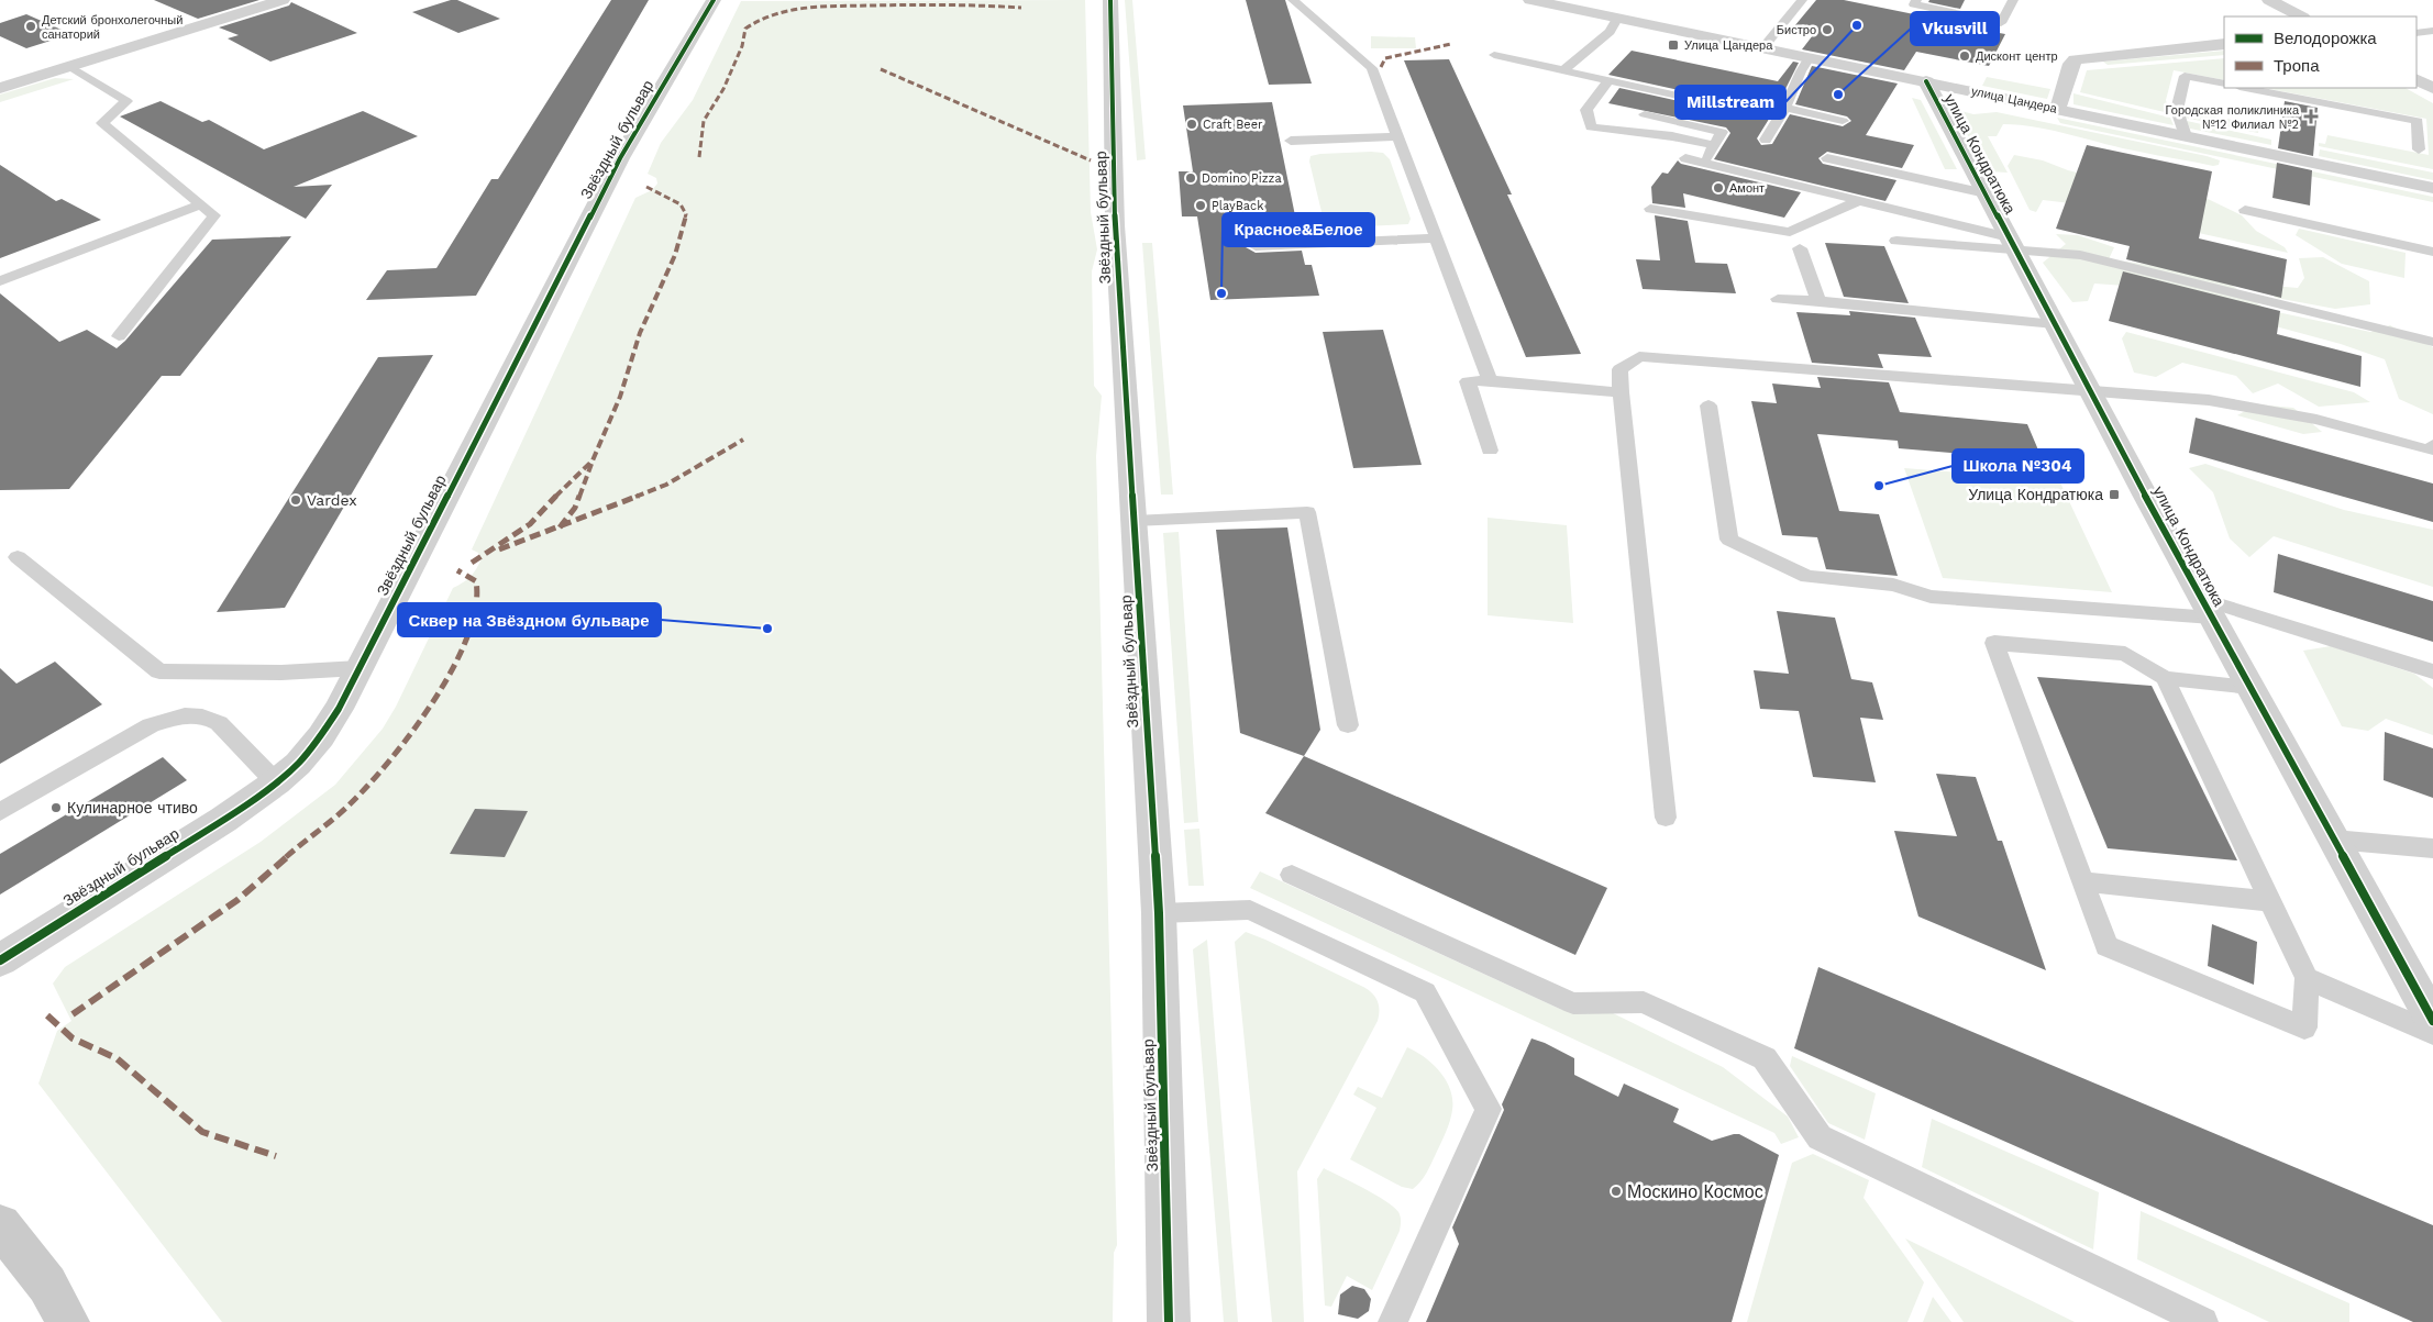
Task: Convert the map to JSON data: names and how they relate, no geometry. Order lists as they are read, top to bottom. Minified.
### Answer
{"streets":{"street":["улица Цандера","Звёздный бульвар","улица Кондратюка"]},"crossings":[["улица Цандера","улица Кондратюка"]],"places":{"other":["Millstream","Детский бронхолегочный санаторий","Бистро","Дисконт центр","Vkusvill","Craft Beer","Domino Pizza","Амонт","PlayBack","Красное&Белое","Школа №304","Vardex","Сквер на Звёздном бульваре","Кулинарное чтиво","Москино Космос"],"transit":["Улица Цандера","Улица Кондратюка"],"health":["Городская поликлиника №12 Филиал №2"]},"legend":["Велодорожка","Тропа"]}
